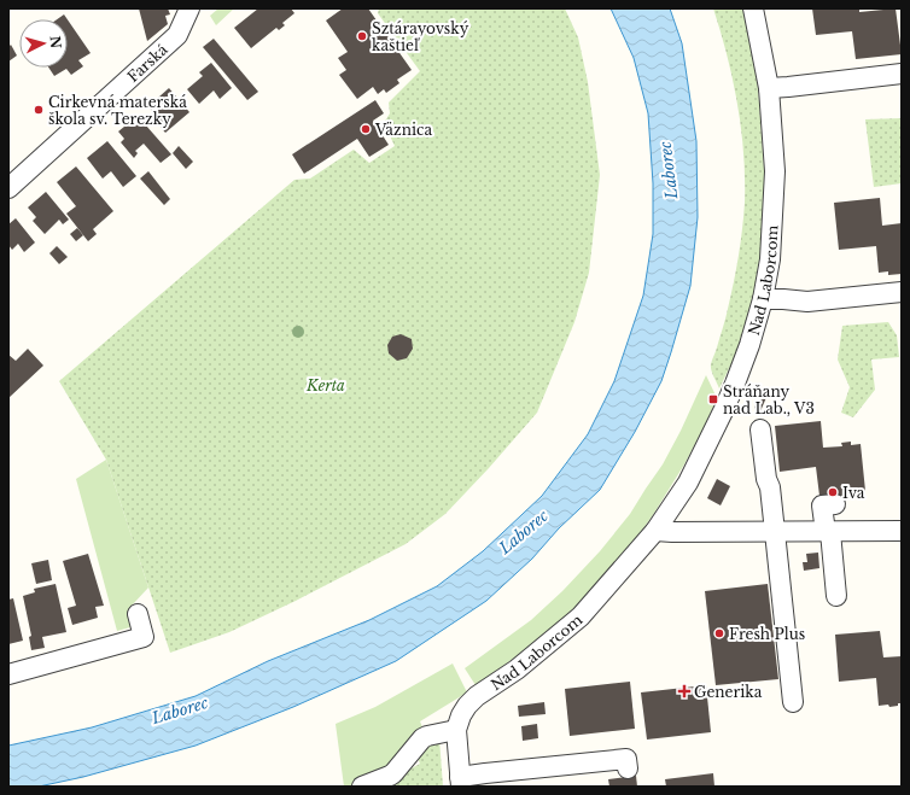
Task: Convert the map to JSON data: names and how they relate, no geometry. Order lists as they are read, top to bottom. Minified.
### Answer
{"streets":{"street":["Farská","Nad Laborcom"]},"water":["Laborec"],"parks":["Kerta"],"places":{"other":["Sztárayovský kaštieľ","Cirkevná materská škola sv. Terezky","Väznica","Iva","Fresh Plus"],"transit":["Stráňany nad Lab., V3"],"health":["Generika"]},"north":"right"}
